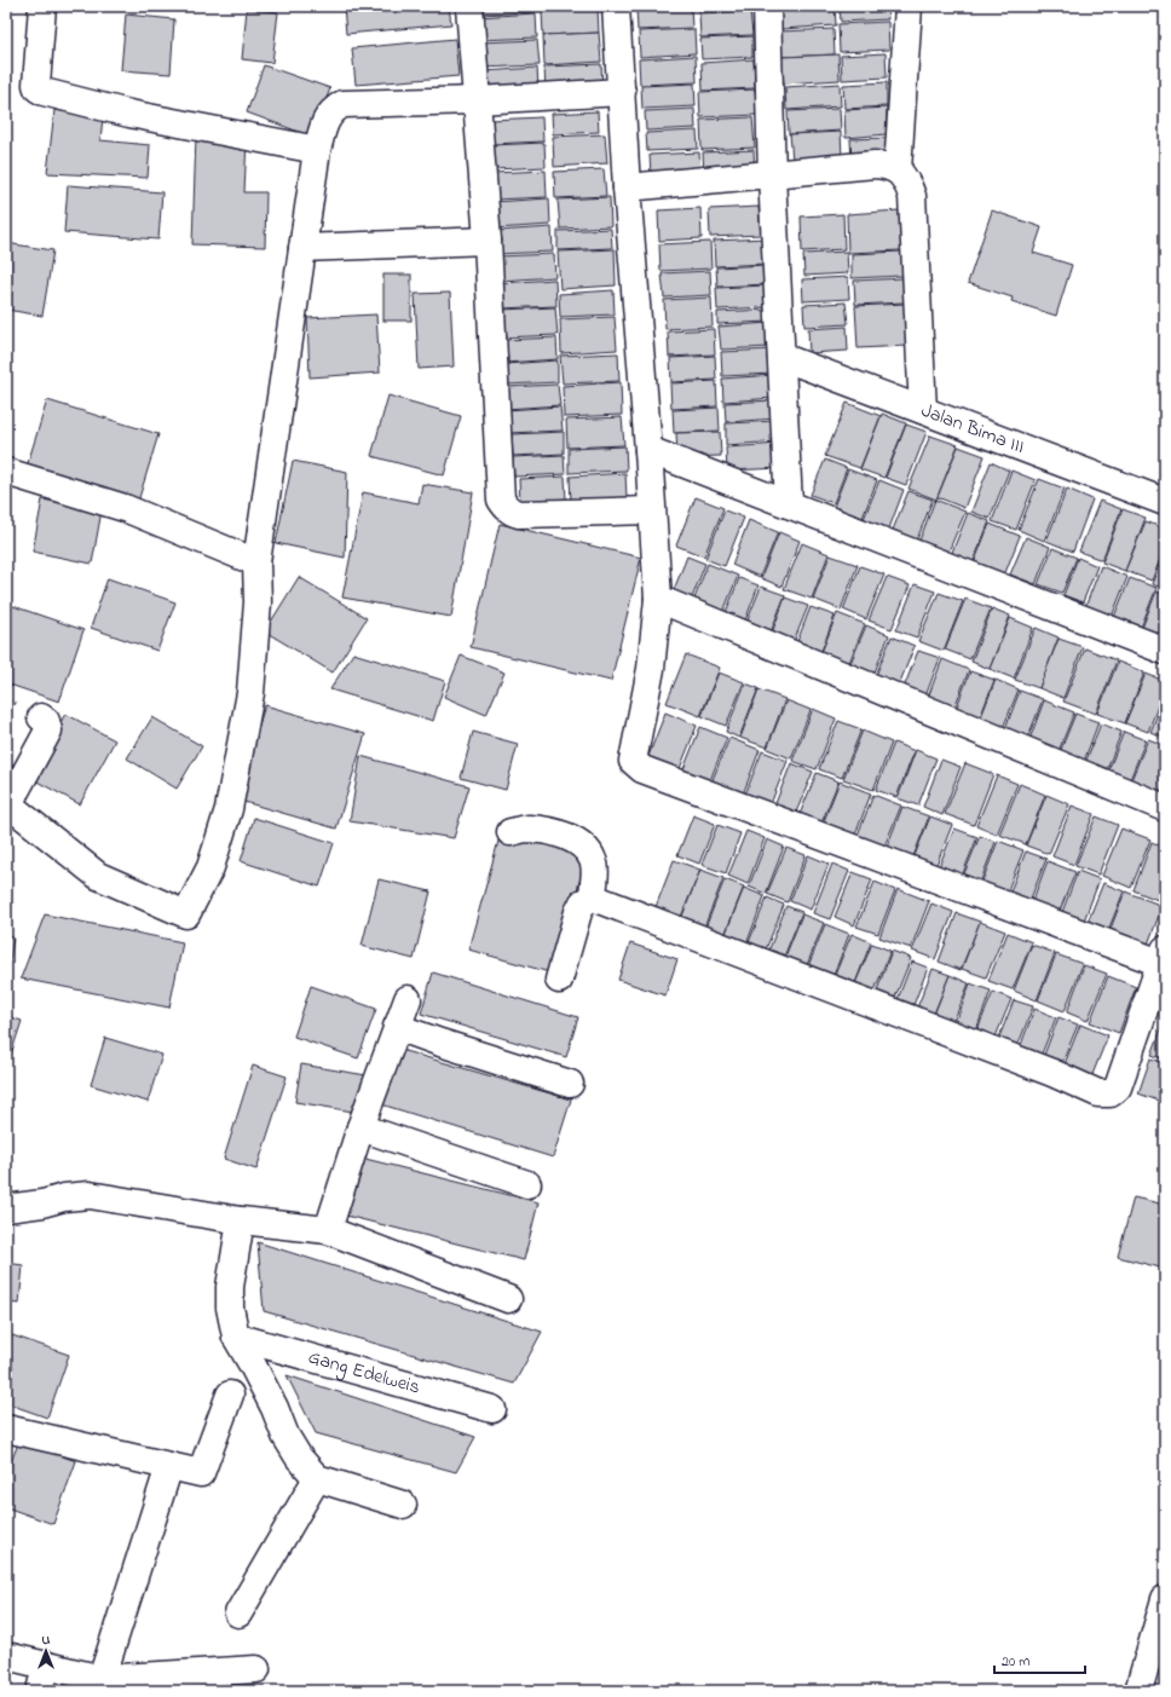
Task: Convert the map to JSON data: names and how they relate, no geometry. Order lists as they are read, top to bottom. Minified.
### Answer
{"streets":{"street":["Jalan Bima III","Gang Edelweis"]},"scale_bar":"20 m","north":"top"}
